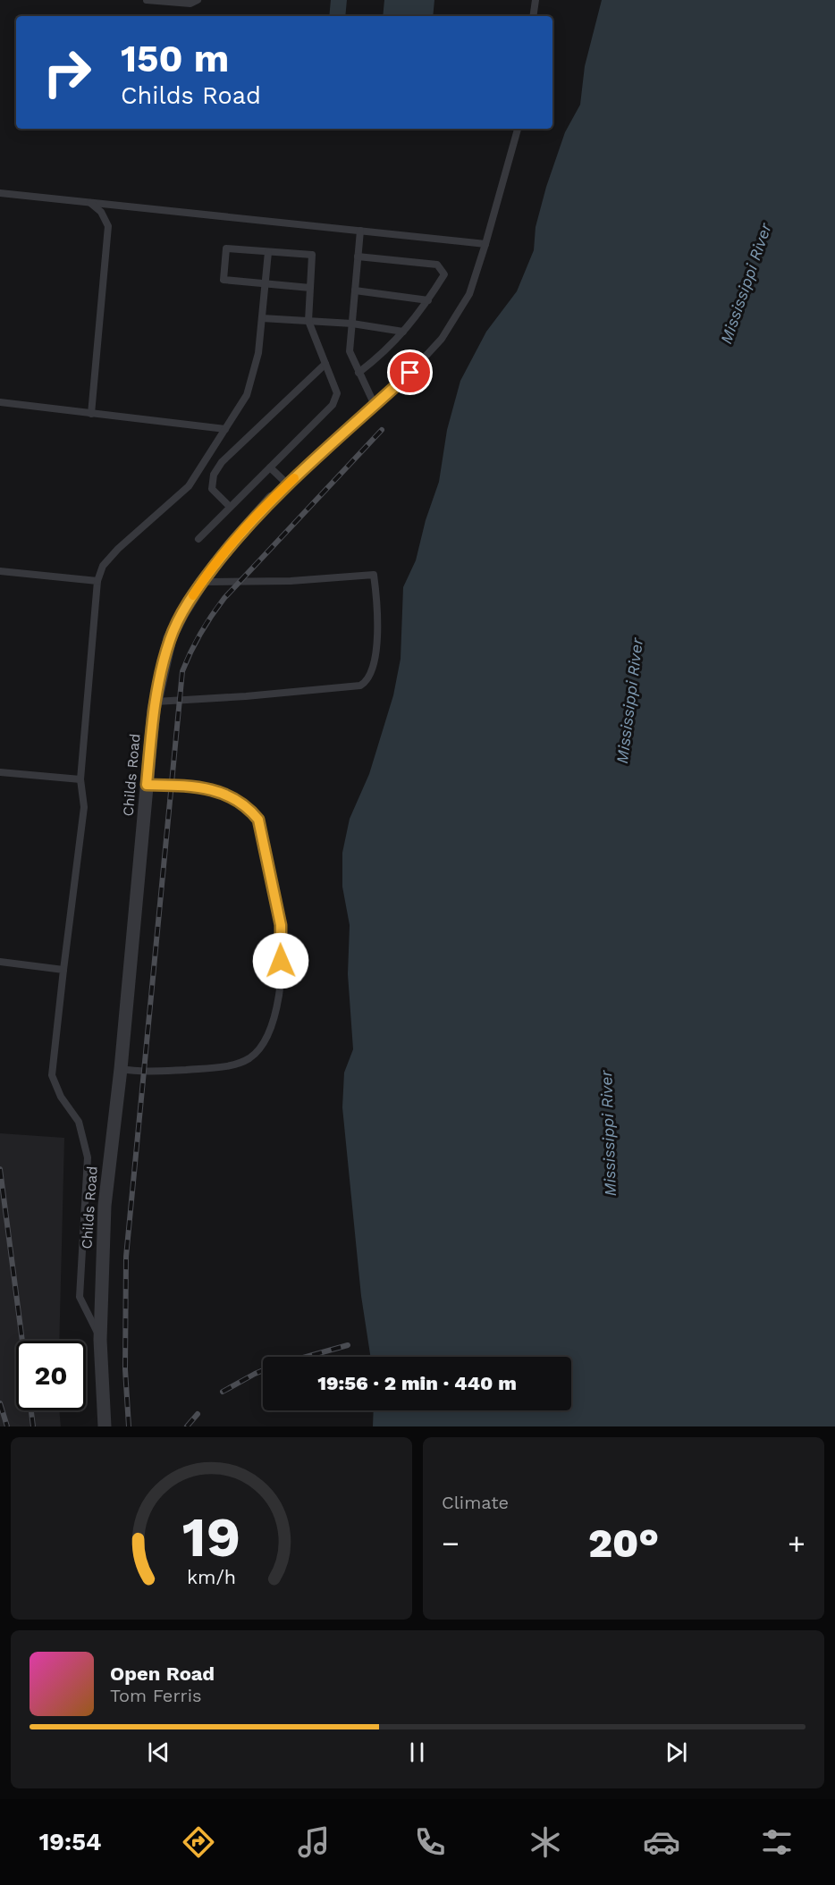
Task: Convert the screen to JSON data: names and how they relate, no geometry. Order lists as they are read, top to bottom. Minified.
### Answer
{"streets":{"street":["Childs Road"]},"water":["Mississippi River"],"page":{"turn":["150 m","Childs Road"],"limit":"20","trip":"19:56 · 2 min · 440 m","tile":"Climate","heat":["−","20°","+"],"song":["Open Road","Tom Ferris"],"tabs":"19:54","gauge":["19","km/h"]}}
